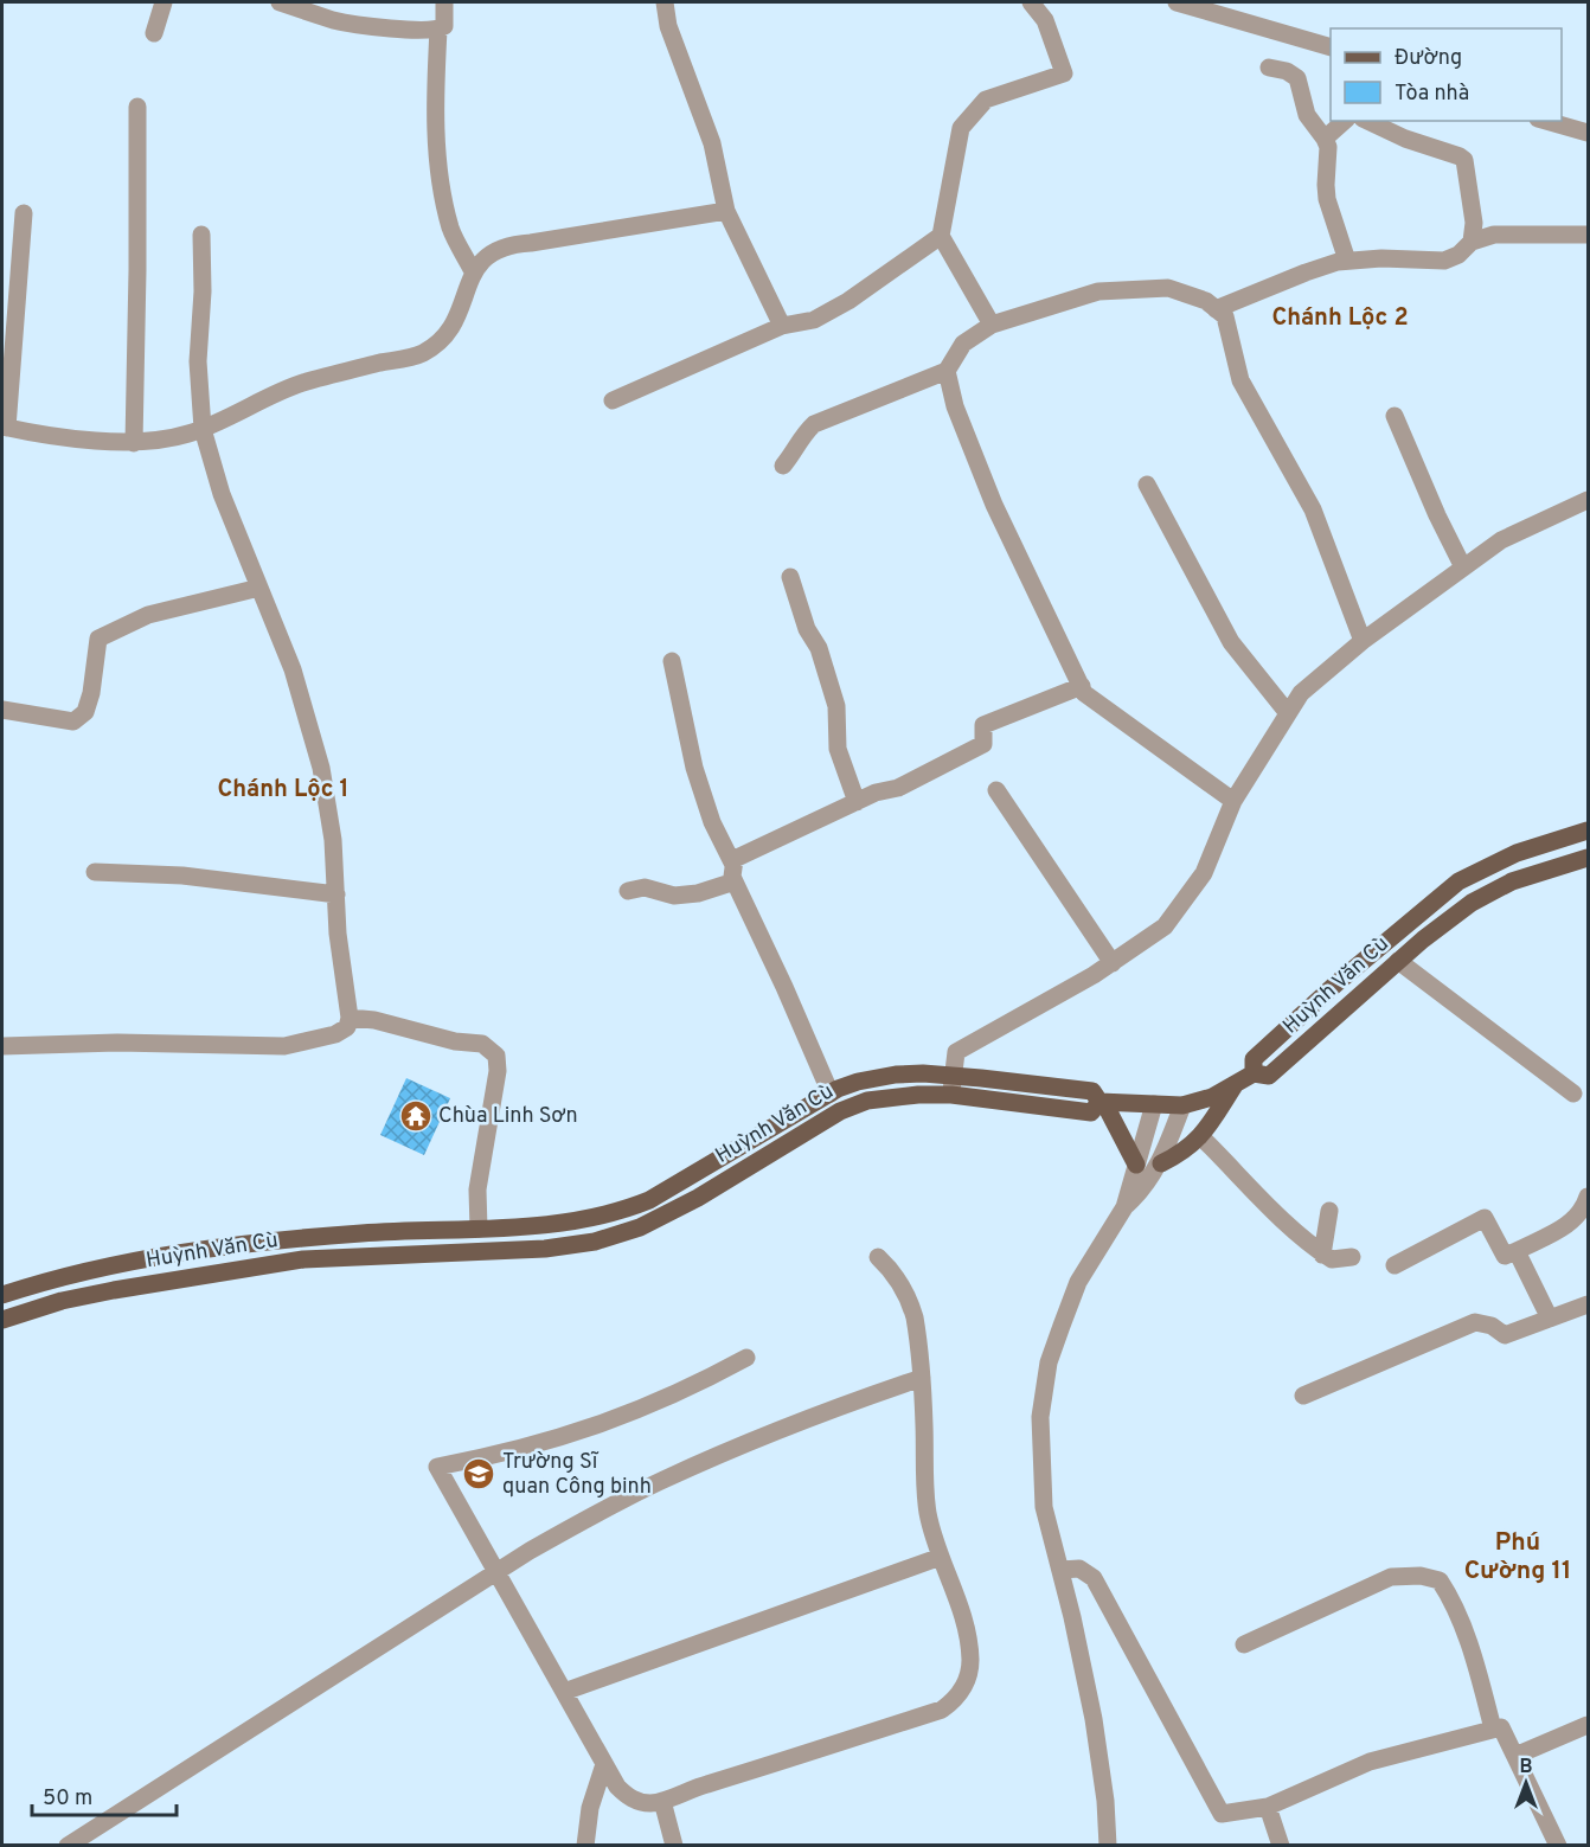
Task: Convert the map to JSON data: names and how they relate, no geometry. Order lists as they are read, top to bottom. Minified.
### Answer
{"streets":{"main road":["Huỳnh Văn Cù"]},"districts":["Chánh Lộc 2","Chánh Lộc 1","Phú Cường 11"],"places":{"temple":["Chùa Linh Sơn"],"school or university":["Trường Sĩ quan Công binh"]},"legend":["Đường","Tòa nhà"],"scale_bar":"50 m","north":"top"}
